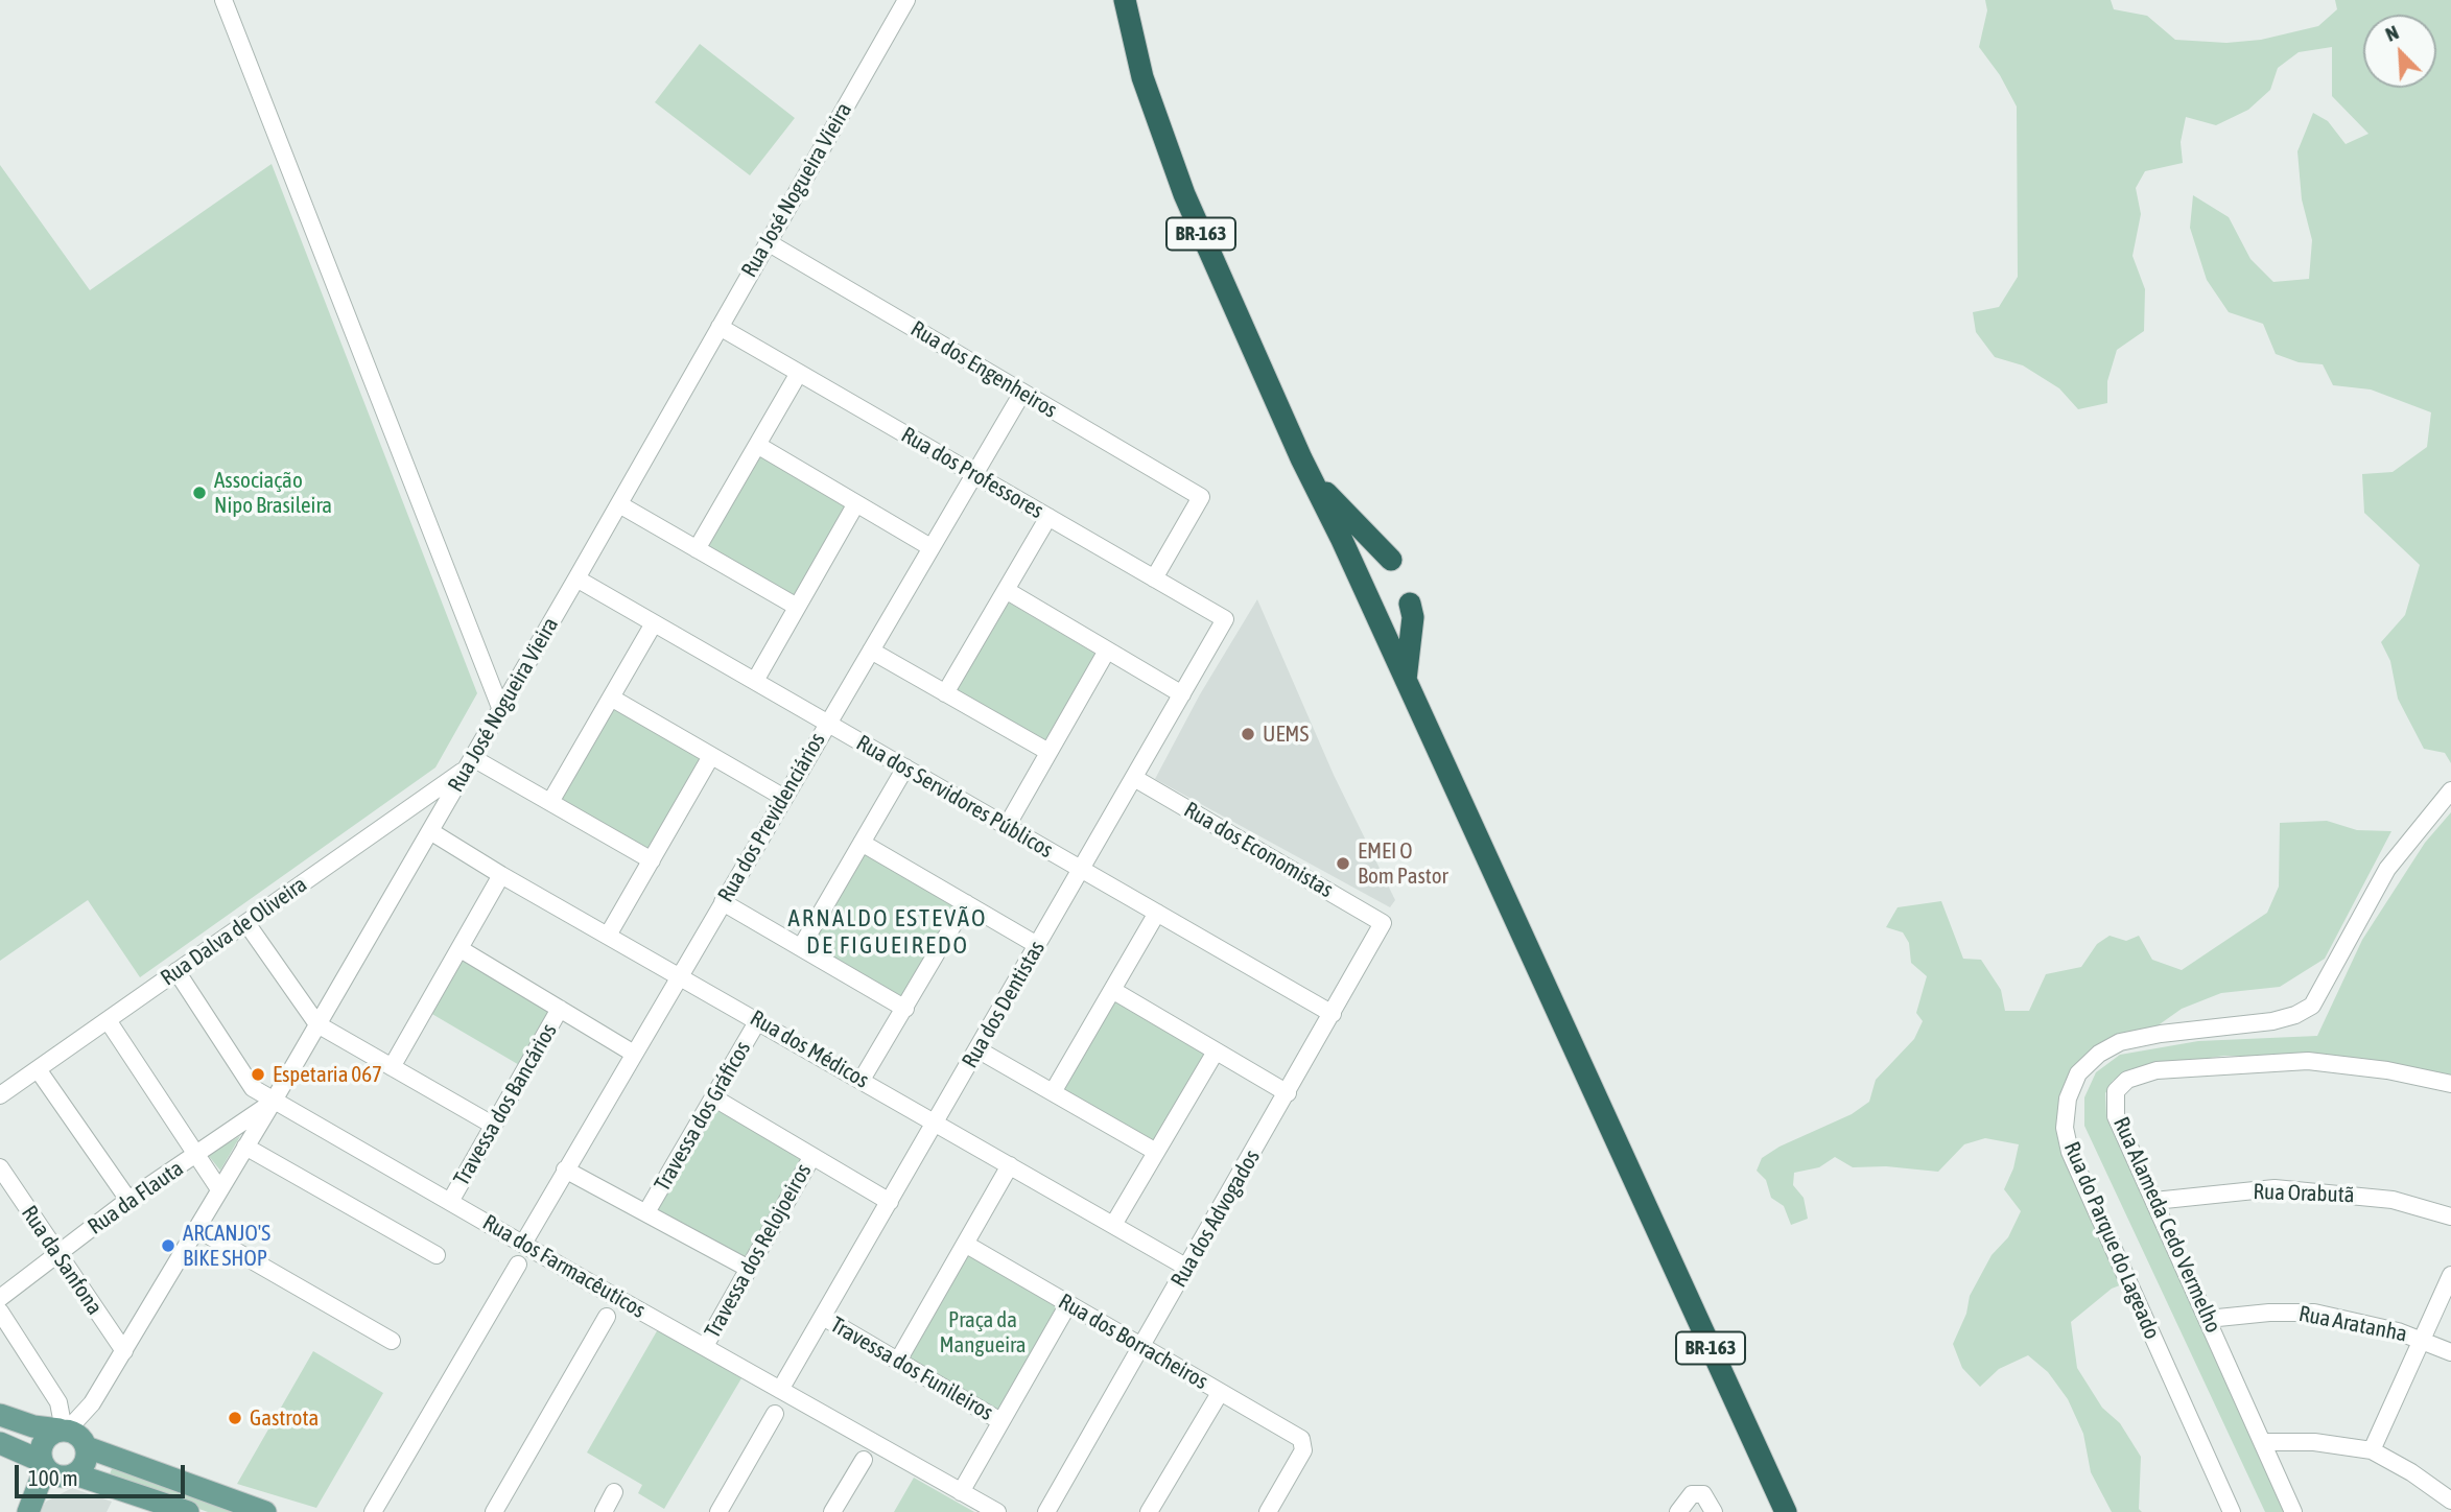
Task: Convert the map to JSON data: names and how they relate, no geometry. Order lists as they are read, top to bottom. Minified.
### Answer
{"streets":{"highway":["BR-163"],"street":["Rua José Nogueira Vieira","Rua dos Engenheiros","Rua dos Professores","Rua dos Servidores Públicos","Rua dos Previdenciários","Rua dos Economistas","Rua Dalva de Oliveira","Rua dos Dentistas","Rua dos Médicos","Travessa dos Bancários","Travessa dos Gráficos","Rua Orabutã","Rua da Flauta","Rua dos Advogados","Rua Alameda Cedo Vermelho","Rua do Parque do Lageado","Travessa dos Relojoeiros","Rua da Sanfona","Rua dos Farmacêuticos","Rua Aratanha","Rua dos Borracheiros","Travessa dos Funileiros"]},"crossings":[["Rua José Nogueira Vieira","Rua dos Engenheiros"],["Rua José Nogueira Vieira","Rua dos Professores"],["Rua José Nogueira Vieira","Rua dos Servidores Públicos"],["Rua José Nogueira Vieira","Rua Dalva de Oliveira"],["Rua José Nogueira Vieira","Rua dos Médicos"],["Rua José Nogueira Vieira","Rua da Flauta"],["Rua José Nogueira Vieira","Rua da Sanfona"],["Rua José Nogueira Vieira","Rua dos Farmacêuticos"],["Rua dos Engenheiros","Rua dos Professores"],["Rua dos Engenheiros","Rua dos Previdenciários"],["Rua dos Professores","Rua dos Previdenciários"],["Rua dos Professores","Rua dos Dentistas"],["Rua dos Servidores Públicos","Rua dos Previdenciários"],["Rua dos Servidores Públicos","Rua dos Dentistas"],["Rua dos Servidores Públicos","Rua dos Advogados"],["Rua dos Previdenciários","Rua dos Médicos"],["Rua dos Previdenciários","Rua dos Farmacêuticos"],["Rua dos Economistas","Rua dos Dentistas"],["Rua dos Economistas","Rua dos Advogados"],["Rua Dalva de Oliveira","Rua dos Farmacêuticos"],["Rua dos Dentistas","Rua dos Médicos"],["Rua dos Dentistas","Rua dos Farmacêuticos"],["Rua dos Dentistas","Travessa dos Funileiros"],["Rua dos Médicos","Travessa dos Gráficos"],["Rua dos Médicos","Rua dos Advogados"],["Travessa dos Bancários","Rua dos Farmacêuticos"],["Rua Orabutã","Rua Alameda Cedo Vermelho"],["Rua da Flauta","Rua da Sanfona"],["Rua da Flauta","Rua dos Farmacêuticos"],["Rua dos Advogados","Rua dos Borracheiros"],["Rua Alameda Cedo Vermelho","Rua Aratanha"],["Travessa dos Relojoeiros","Rua dos Farmacêuticos"]],"districts":["ARNALDO ESTEVÃO DE FIGUEIREDO"],"parks":["Praça da Mangueira"],"places":["Associação Nipo Brasileira","UEMS","EMEI O Bom Pastor","Espetaria 067","ARCANJO'S BIKE SHOP","Gastrota"],"scale_bar":"100 m","north":"top left"}
